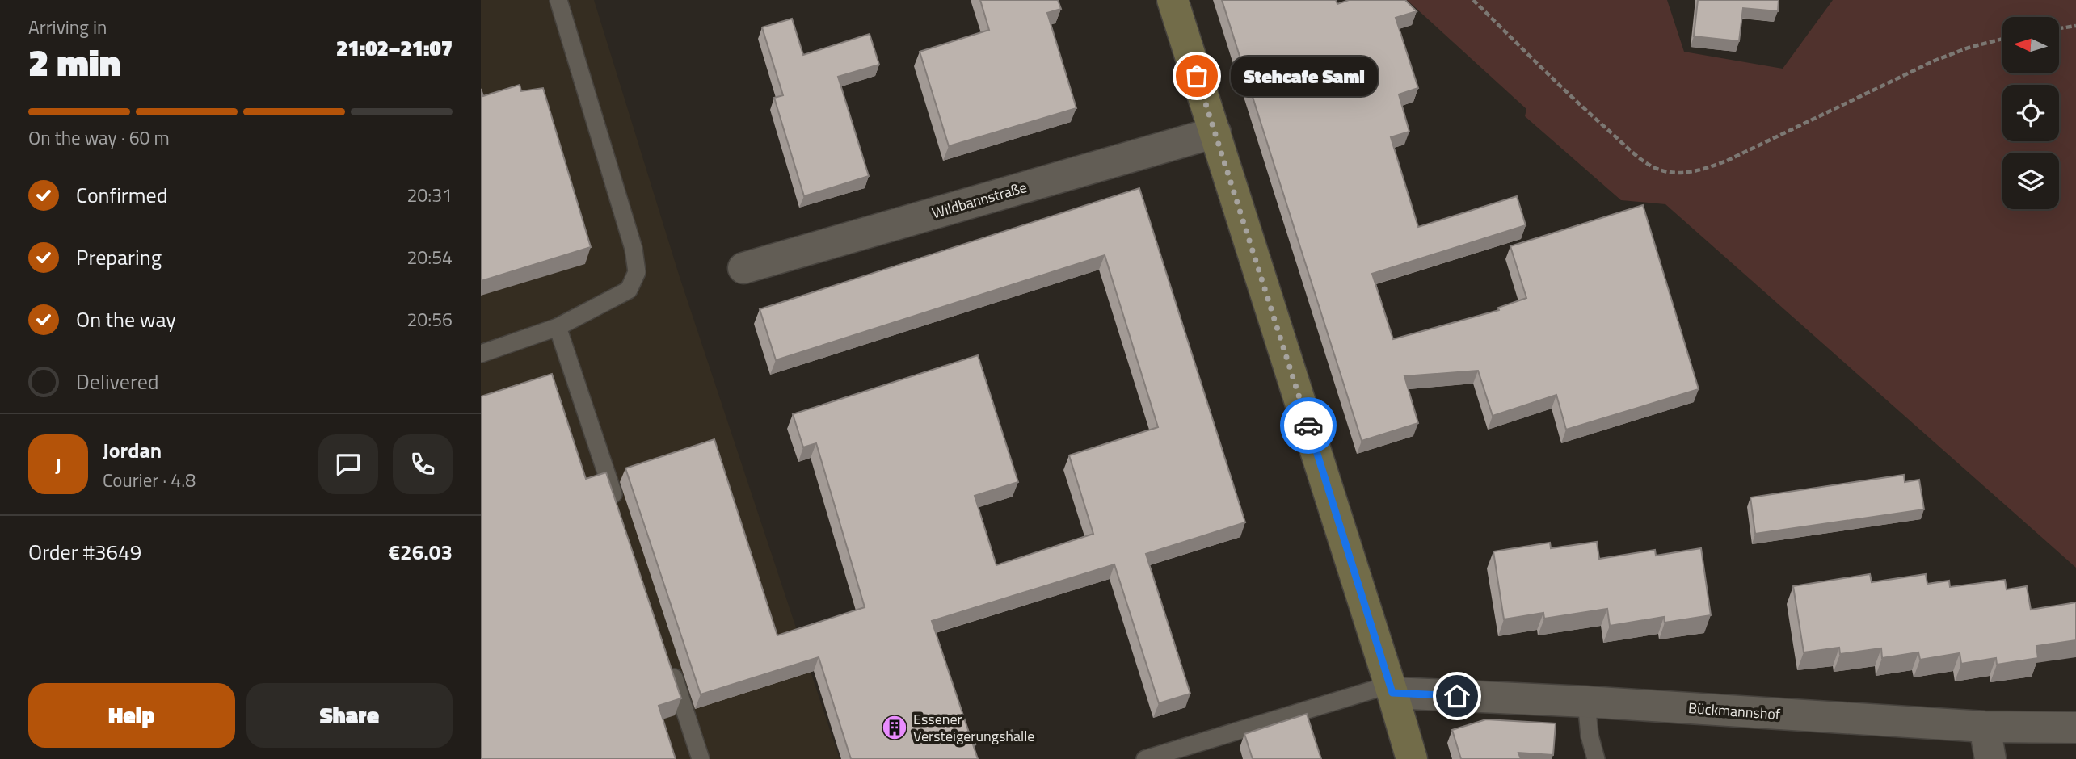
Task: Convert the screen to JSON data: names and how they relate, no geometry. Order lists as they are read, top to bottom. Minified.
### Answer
{"streets":{"street":["Wildbannstraße","Bückmannshof"]},"places":{"other":["Stehcafe Sami"],"building":["Essener Versteigerungshalle"]},"north":"left","page":{"heading":["2 min","Arriving in","21:02–21:07"],"panel":["Jordan","Courier · 4.8","Order #3649","€26.03"],"bubble":"Stehcafe Sami","bar":"On the way · 60 m","list":[["Confirmed","20:31"],["Preparing","20:54"],["On the way","20:56"],"Delivered"],"round":"J","buttons":["Help","Share"]}}
